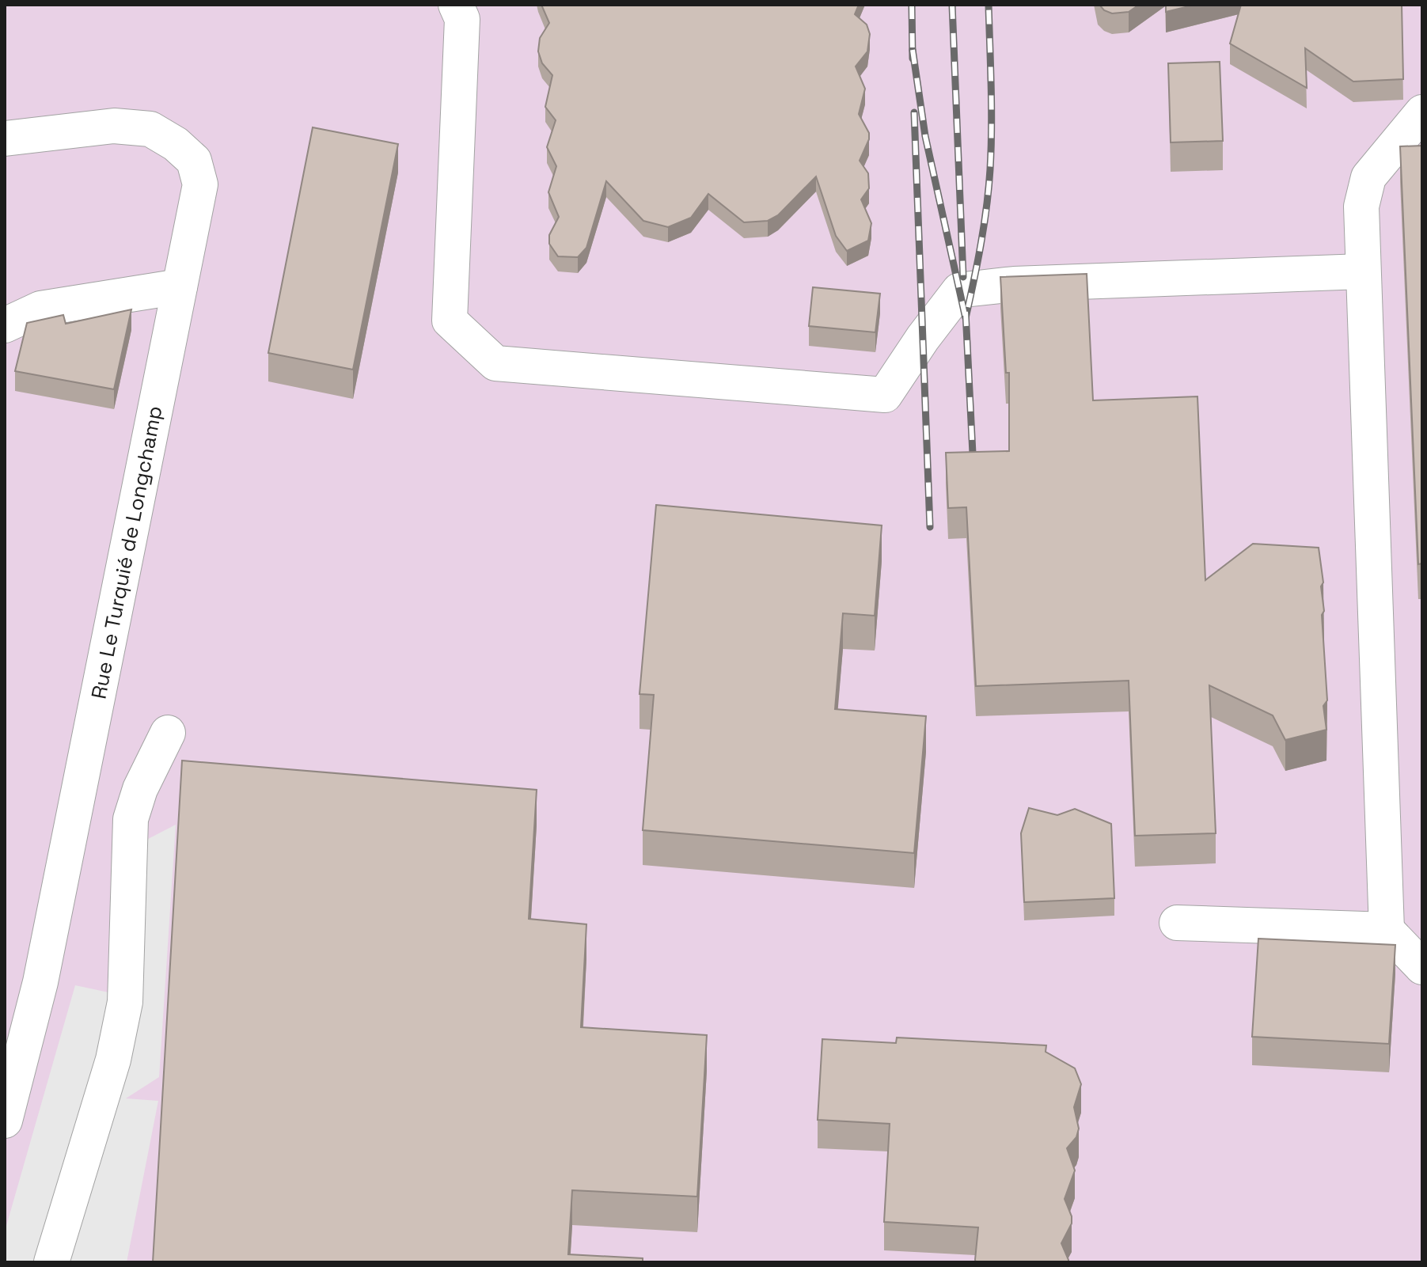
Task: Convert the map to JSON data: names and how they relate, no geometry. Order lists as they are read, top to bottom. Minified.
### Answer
{"streets":{"street":["Rue Le Turquié de Longchamp"]}}
